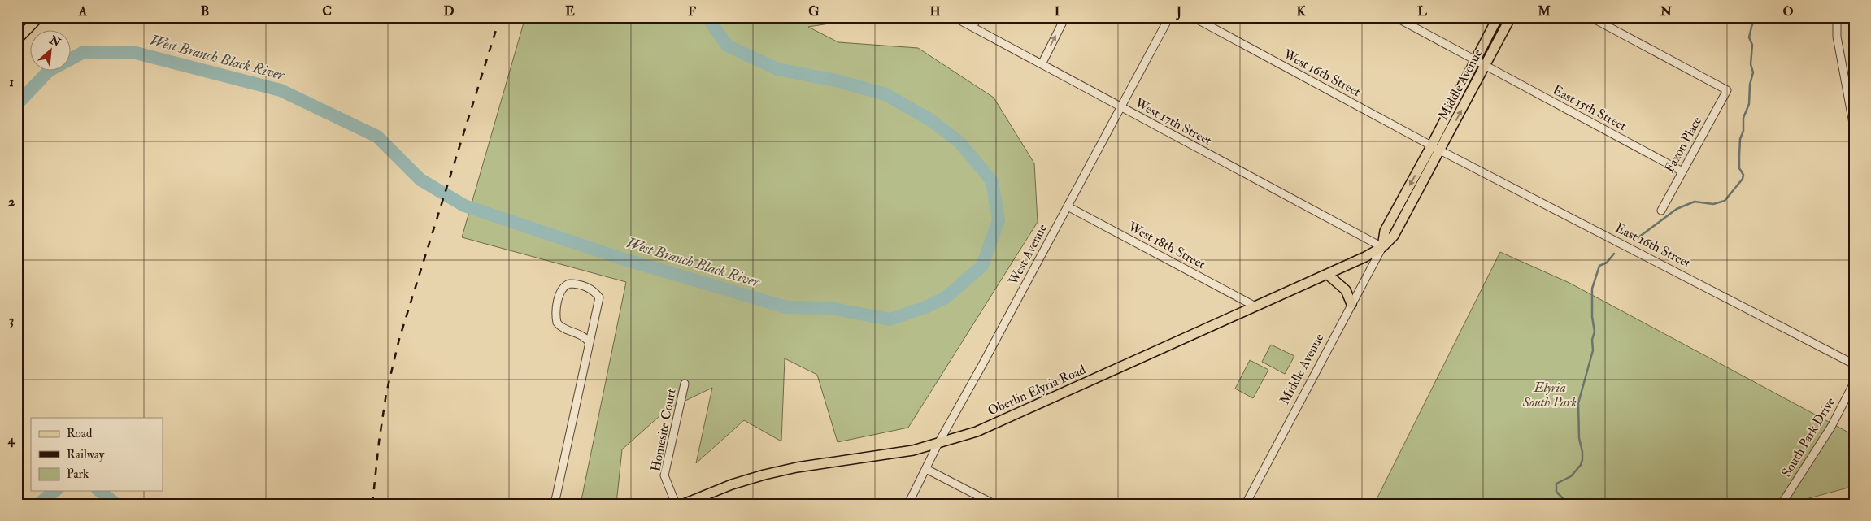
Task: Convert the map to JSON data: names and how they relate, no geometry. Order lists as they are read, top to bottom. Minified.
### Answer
{"streets":{"main road":["Middle Avenue","Oberlin Elyria Road"],"street":["West 16th Street","East 15th Street","West 17th Street","Faxon Place","West 18th Street","East 16th Street","West Avenue","Homesite Court","South Park Drive"]},"crossings":[["West 16th Street","Middle Avenue"],["West 16th Street","East 16th Street"],["Middle Avenue","East 15th Street"],["Middle Avenue","West 17th Street"],["Middle Avenue","East 16th Street"],["Middle Avenue","Oberlin Elyria Road"],["East 15th Street","Faxon Place"],["West 17th Street","West Avenue"],["West 17th Street","Oberlin Elyria Road"],["West 18th Street","West Avenue"],["West 18th Street","Oberlin Elyria Road"],["West Avenue","Oberlin Elyria Road"]],"water":["West Branch Black River"],"parks":["Elyria South Park"],"legend":["Road","Railway","Park"],"north":"top right","grid":{"columns":["A","B","C","D","E","F","G","H","I","J","K","L","M","N","O"],"rows":["1","2","3","4"]}}
